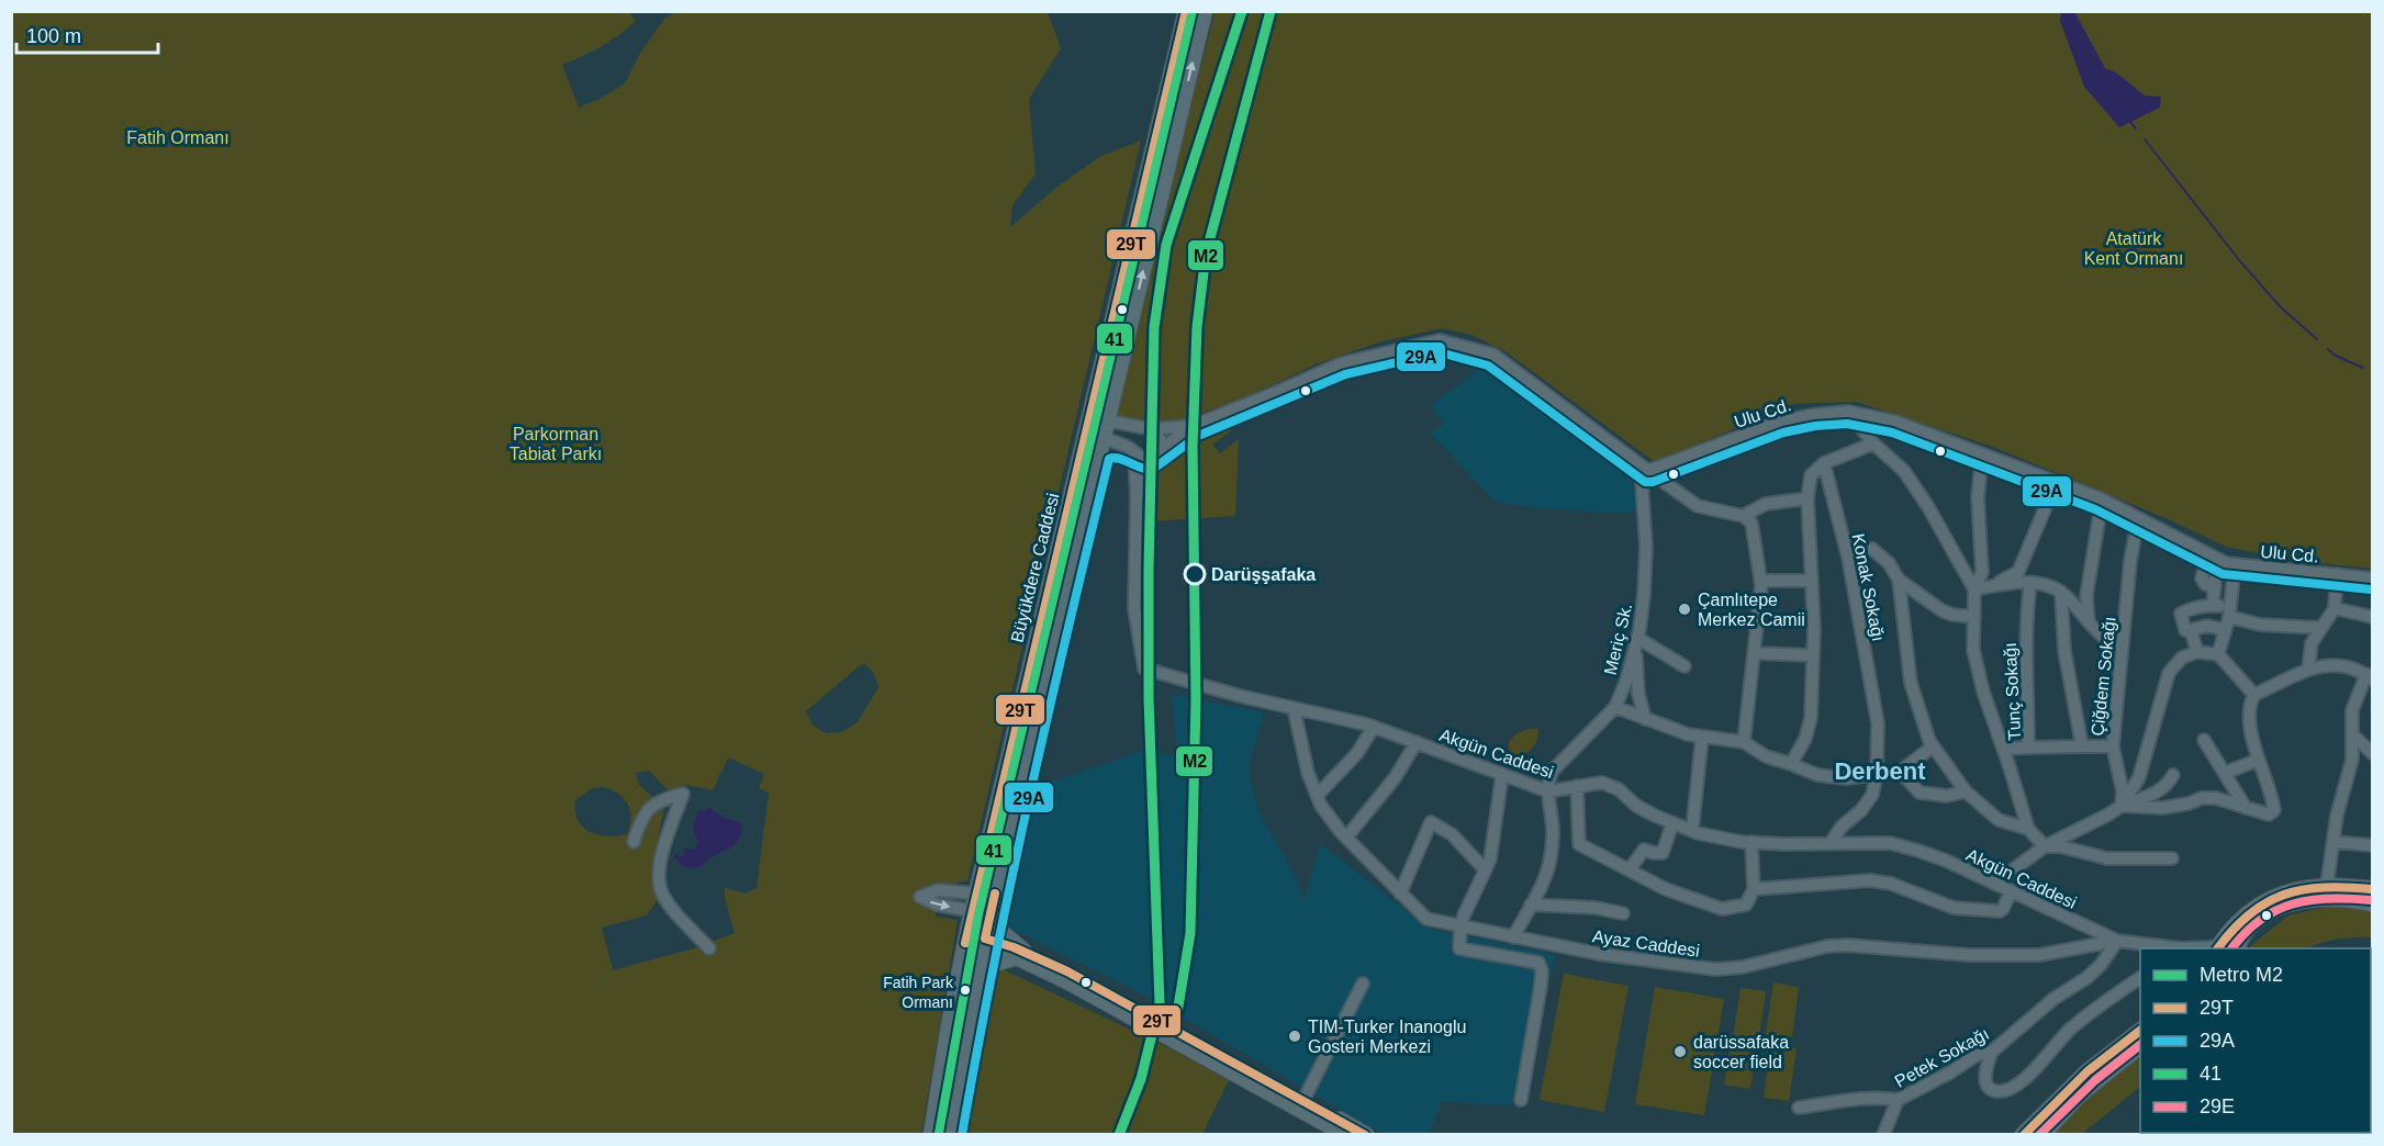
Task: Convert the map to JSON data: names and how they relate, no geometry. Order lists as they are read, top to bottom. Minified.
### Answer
{"streets":{"main road":["Büyükdere Caddesi"],"street":["Ulu Cd.","Konak Sokağı","Meriç Sk.","Çiğdem Sokağı","Tunç Sokağı","Akgün Caddesi","Ayaz Caddesi","Petek Sokağı"]},"crossings":[["Ulu Cd.","Meriç Sk."],["Ulu Cd.","Çiğdem Sokağı"],["Konak Sokağı","Akgün Caddesi"],["Meriç Sk.","Akgün Caddesi"],["Çiğdem Sokağı","Tunç Sokağı"],["Akgün Caddesi","Ayaz Caddesi"],["Akgün Caddesi","Petek Sokağı"],["Ayaz Caddesi","Petek Sokağı"]],"districts":["Derbent"],"parks":["Fatih Ormanı","Atatürk Kent Ormanı","Parkorman Tabiat Parkı"],"places":["Darüşşafaka","Çamlıtepe Merkez Camii","Fatih Park Ormanı","TIM-Turker Inanoglu Gosteri Merkezi","darüssafaka soccer field"],"lines":["metro line M2","transit line 29T","transit line 41","transit line 29A","transit line 29E"],"legend":["Metro M2","29T","29A","41","29E"],"scale_bar":"100 m"}
